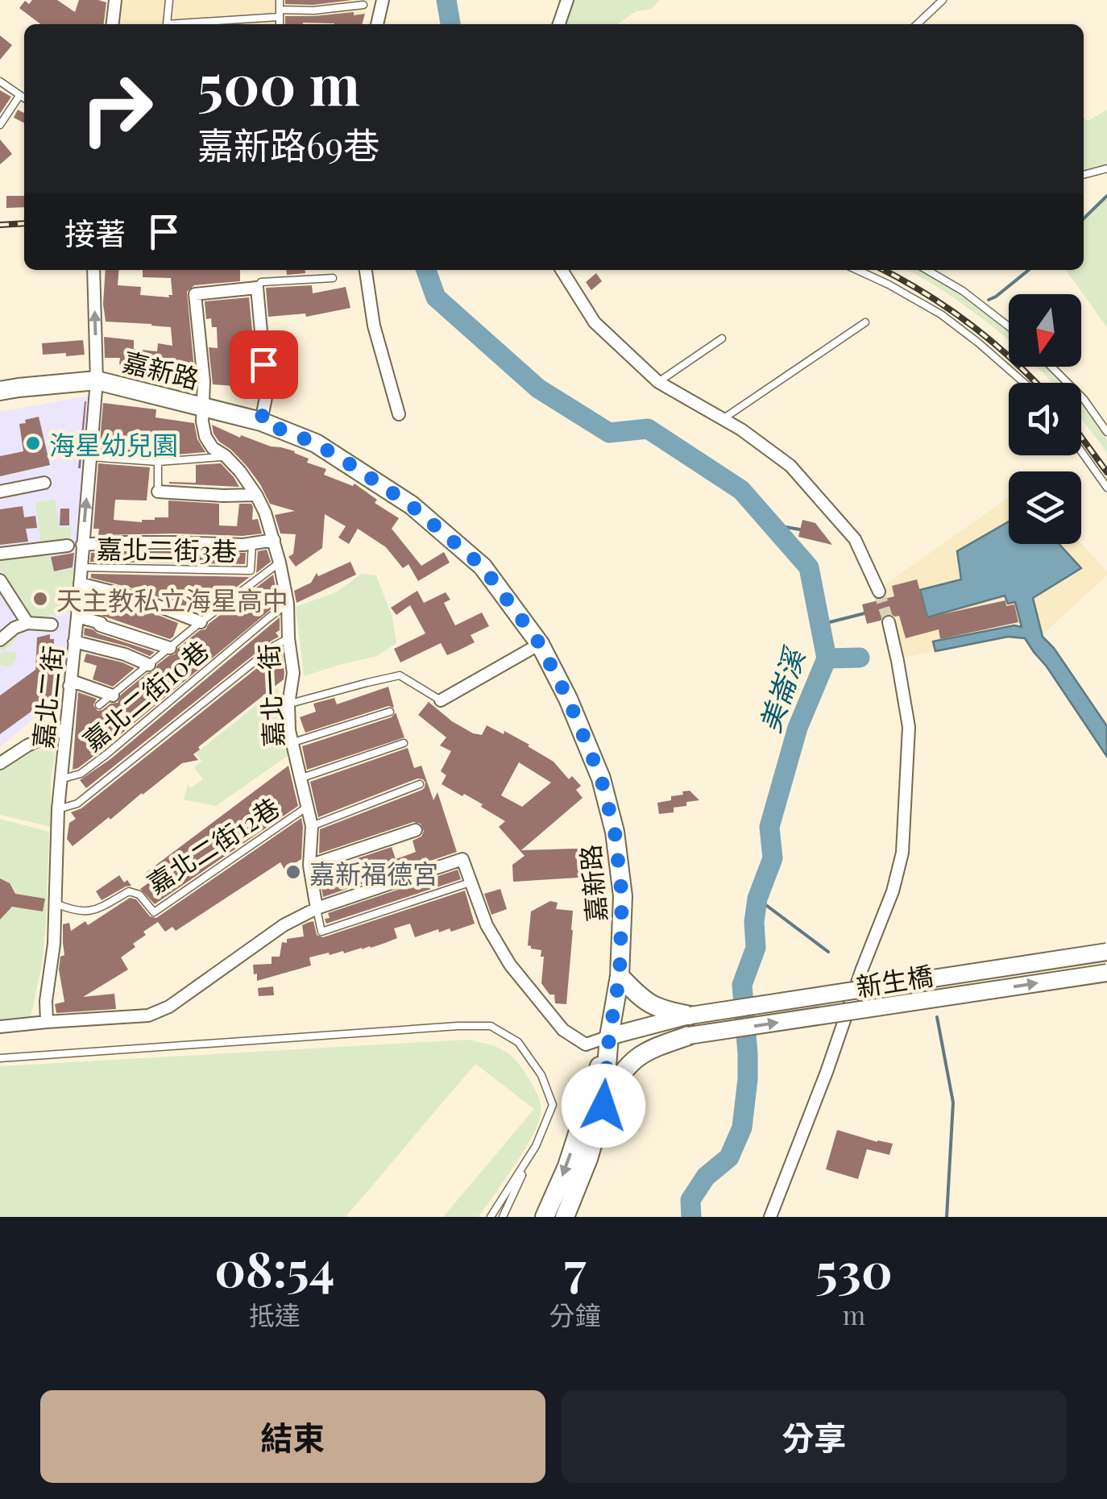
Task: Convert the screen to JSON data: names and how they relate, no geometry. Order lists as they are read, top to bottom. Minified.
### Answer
{"streets":{"main road":["嘉新路"],"street":["嘉北一街","嘉北二街","新生橋"],"lane":["嘉北二街3巷","嘉北二街10巷","嘉北二街12巷"]},"crossings":[["嘉新路","嘉北一街"],["嘉新路","嘉北二街"],["嘉新路","新生橋"],["嘉北二街3巷","嘉北一街"],["嘉北二街3巷","嘉北二街"],["嘉北二街10巷","嘉北一街"],["嘉北二街10巷","嘉北二街"],["嘉北一街","嘉北二街12巷"],["嘉北二街","嘉北二街12巷"]],"water":["美崙溪"],"places":["海星幼兒園","天主教私立海星高中","嘉新福德宮"],"north":"bottom","page":{"turn":["500 m","嘉新路69巷"],"then":"接著","eta":["08:54","抵達","7","分鐘","530","m"],"buttons":["結束","分享"]}}
